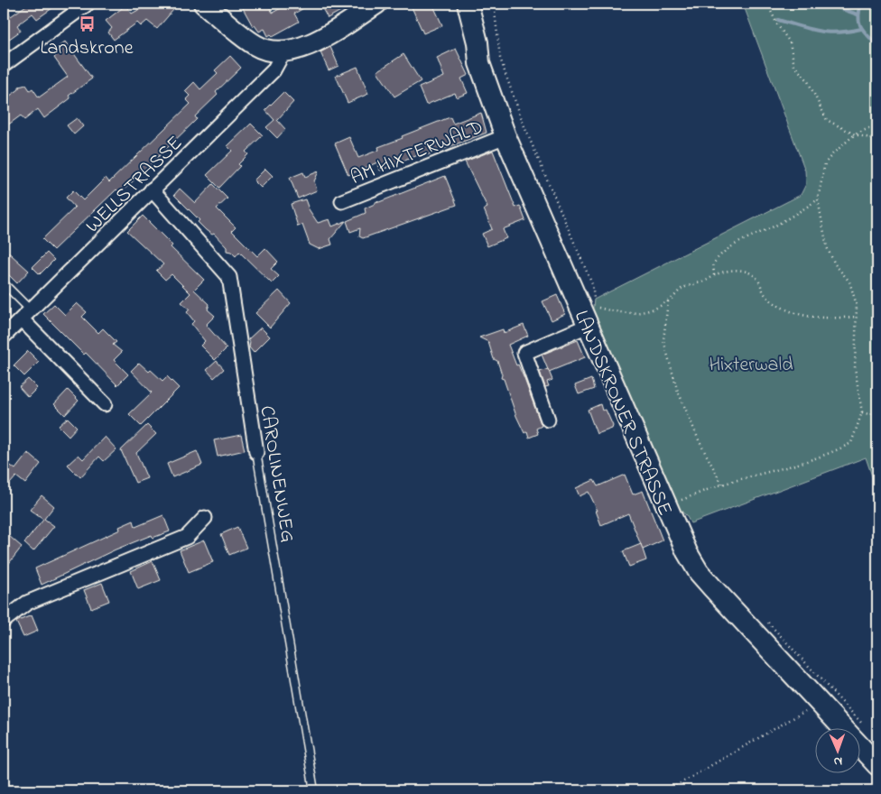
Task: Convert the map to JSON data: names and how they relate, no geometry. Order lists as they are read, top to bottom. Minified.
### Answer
{"streets":{"street":["AM HIXTERWALD","WELLSTRASSE","LANDSKRONER STRASSE","CAROLINENWEG"]},"crossings":[["AM HIXTERWALD","LANDSKRONER STRASSE"],["WELLSTRASSE","CAROLINENWEG"]],"parks":["Hixterwald"],"places":{"bus stop":["Landskrone"]},"north":"bottom"}
